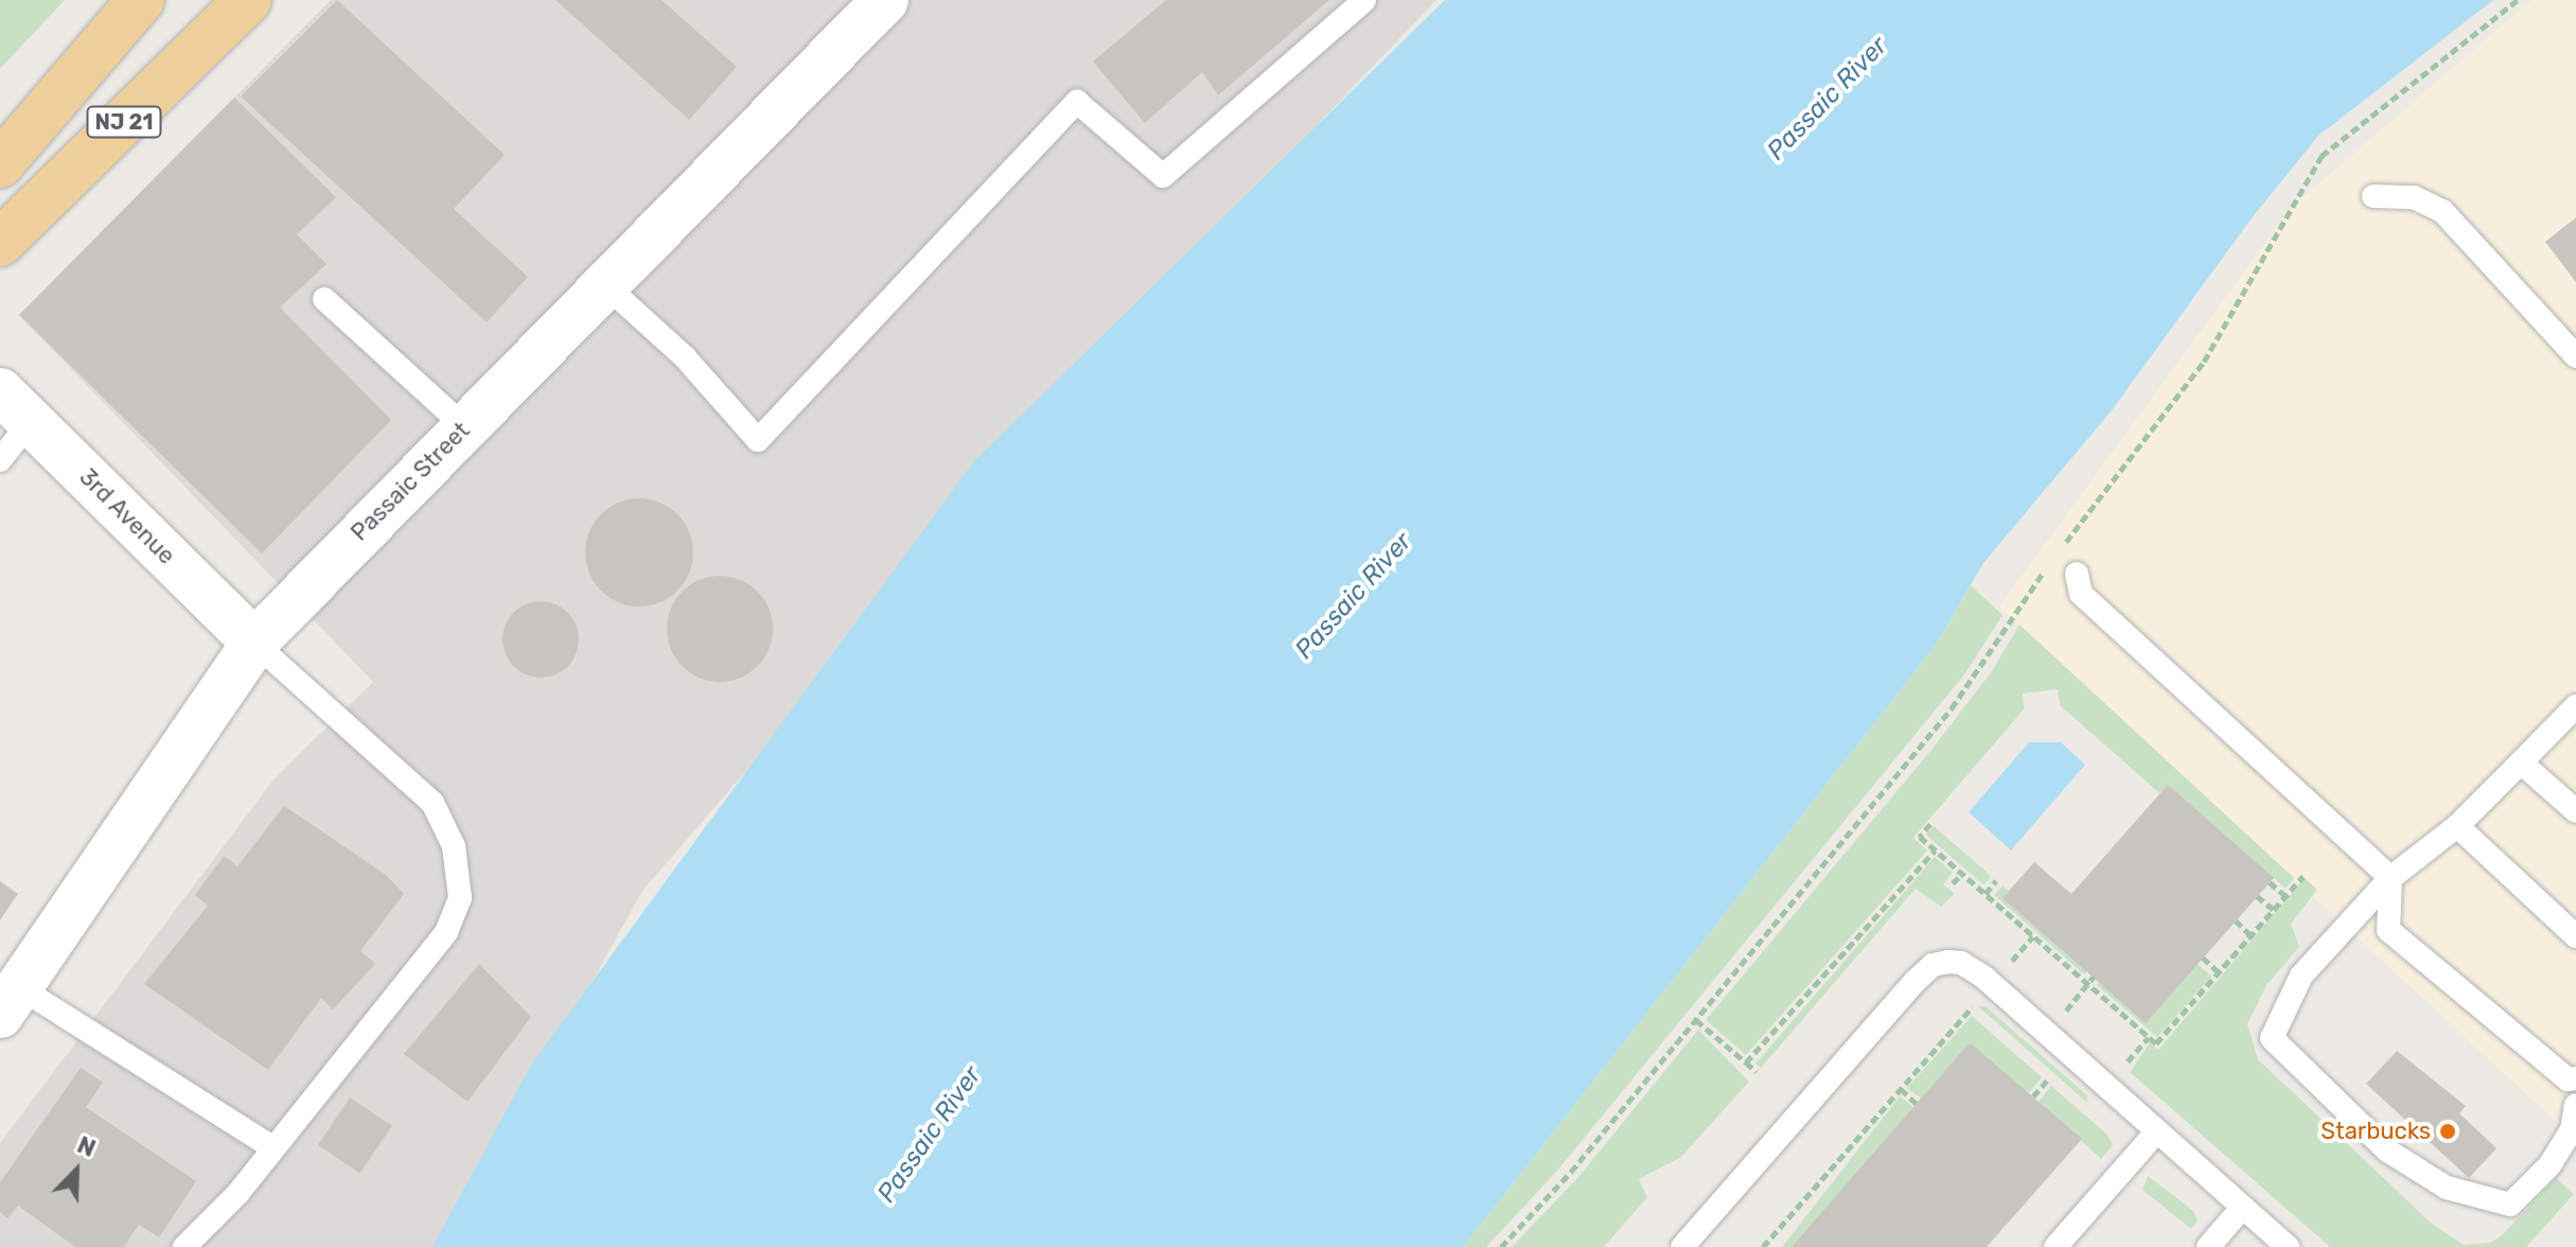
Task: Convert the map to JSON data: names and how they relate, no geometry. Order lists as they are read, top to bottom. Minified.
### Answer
{"streets":{"highway":["NJ 21"],"street":["Passaic Street","3rd Avenue"]},"crossings":[["Passaic Street","3rd Avenue"]],"water":["Passaic River"],"places":["Starbucks"],"north":"top right"}
